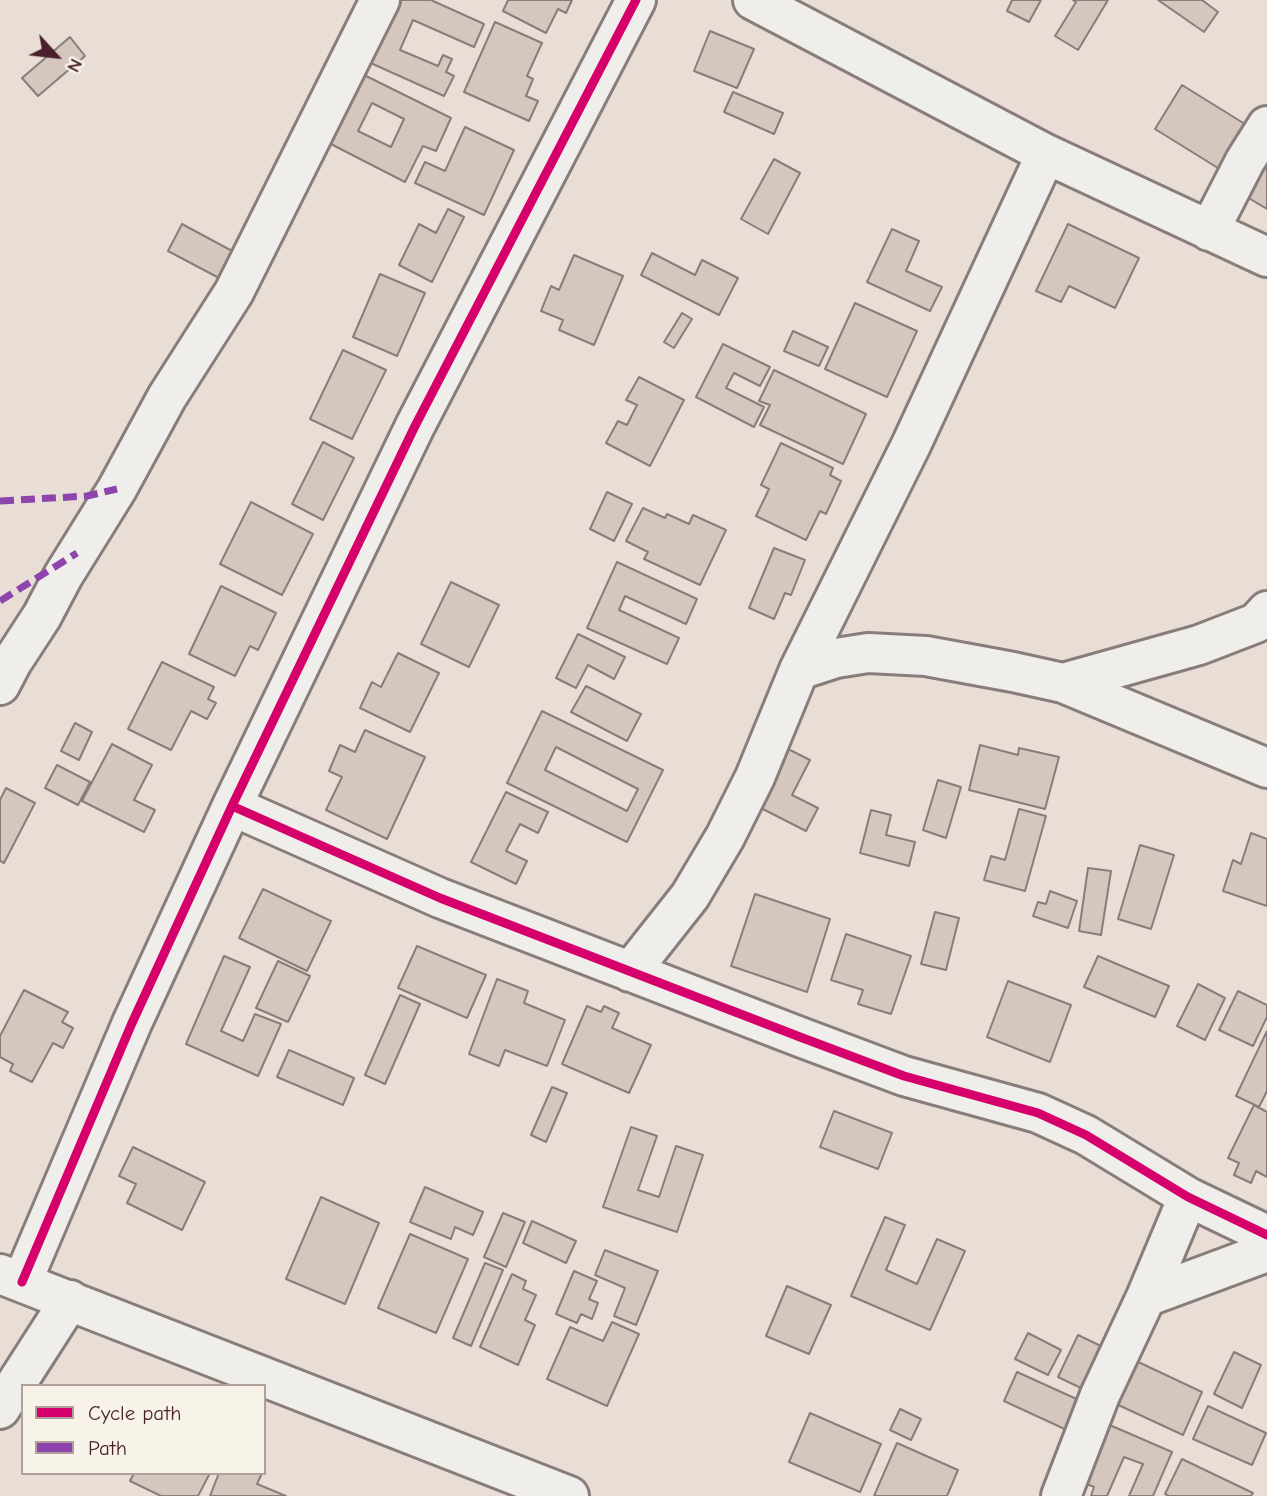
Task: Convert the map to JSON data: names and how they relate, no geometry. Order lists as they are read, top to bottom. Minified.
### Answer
{"legend":["Cycle path","Path"],"north":"bottom right"}
